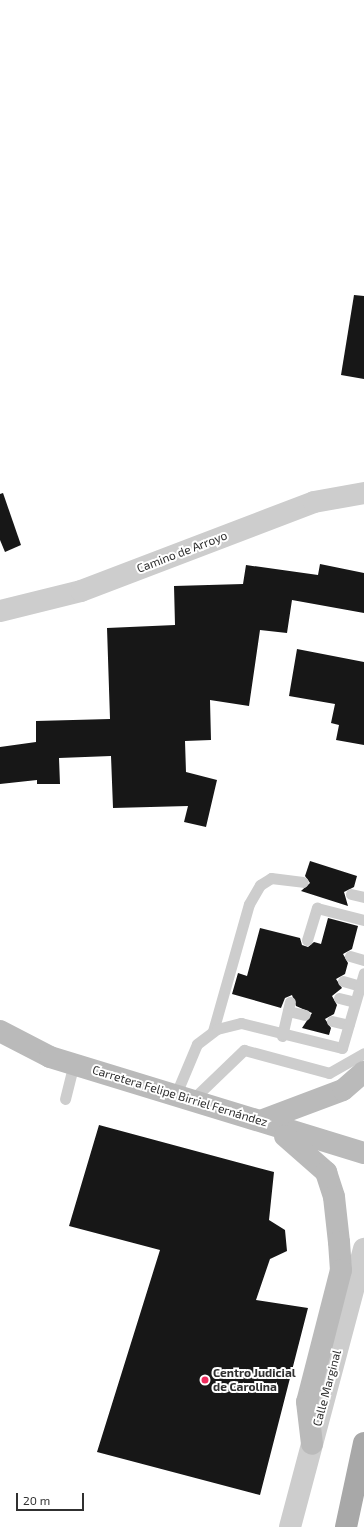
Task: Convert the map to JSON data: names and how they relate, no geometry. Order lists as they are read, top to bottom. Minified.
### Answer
{"streets":{"street":["Camino de Arroyo","Carretera Felipe Birriel Fernández","Calle Marginal"]},"places":["Centro Judicial de Carolina"],"scale_bar":"20 m"}
